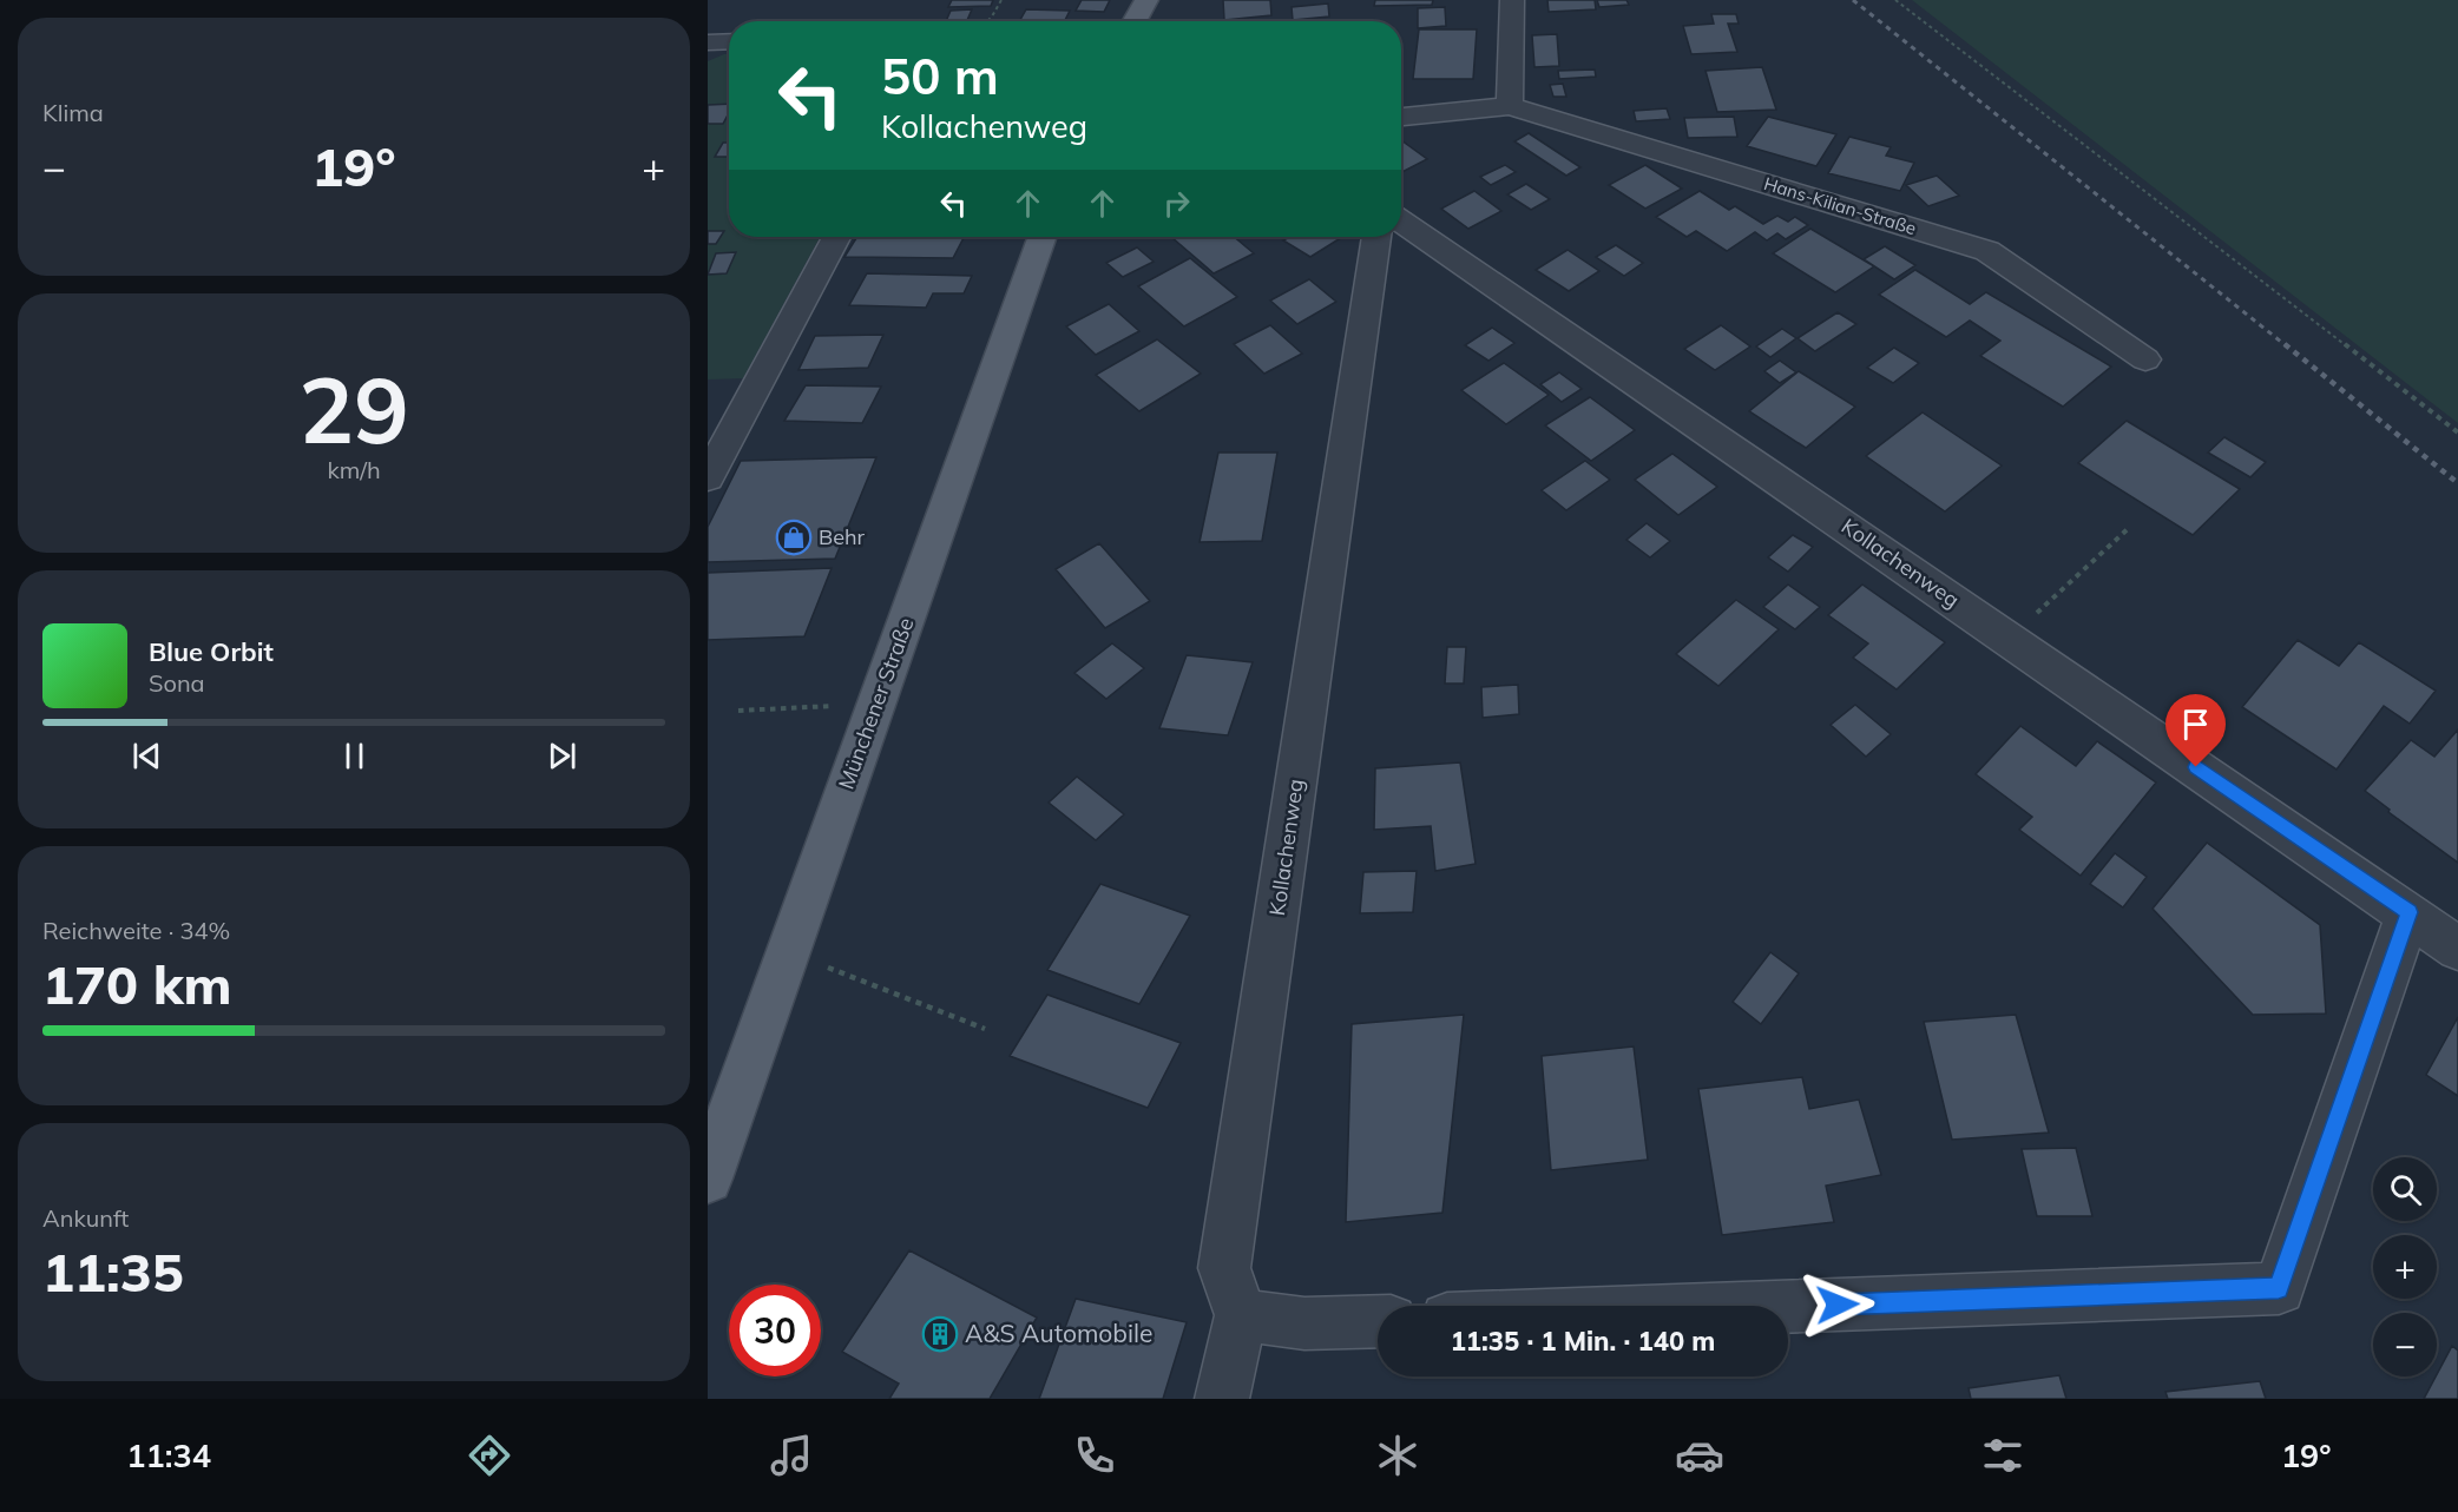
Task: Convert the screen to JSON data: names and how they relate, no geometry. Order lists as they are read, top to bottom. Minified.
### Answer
{"streets":{"main road":["Münchener Straße"],"street":["Hans-Kilian-Straße","Kollachenweg"]},"places":{"shop":["Behr"],"building":["A&S Automobile"]},"page":{"tile":["Klima",["29","km/h"],["Reichweite · 34%","170 km"],["Ankunft","11:35"]],"turn":["50 m","Kollachenweg"],"heat":["−","19°","+"],"song":["Blue Orbit","Sona"],"map_buttons":["+","−"],"limit":"30","trip":"11:35 · 1 Min. · 140 m","tabs":["11:34","19°"]}}
